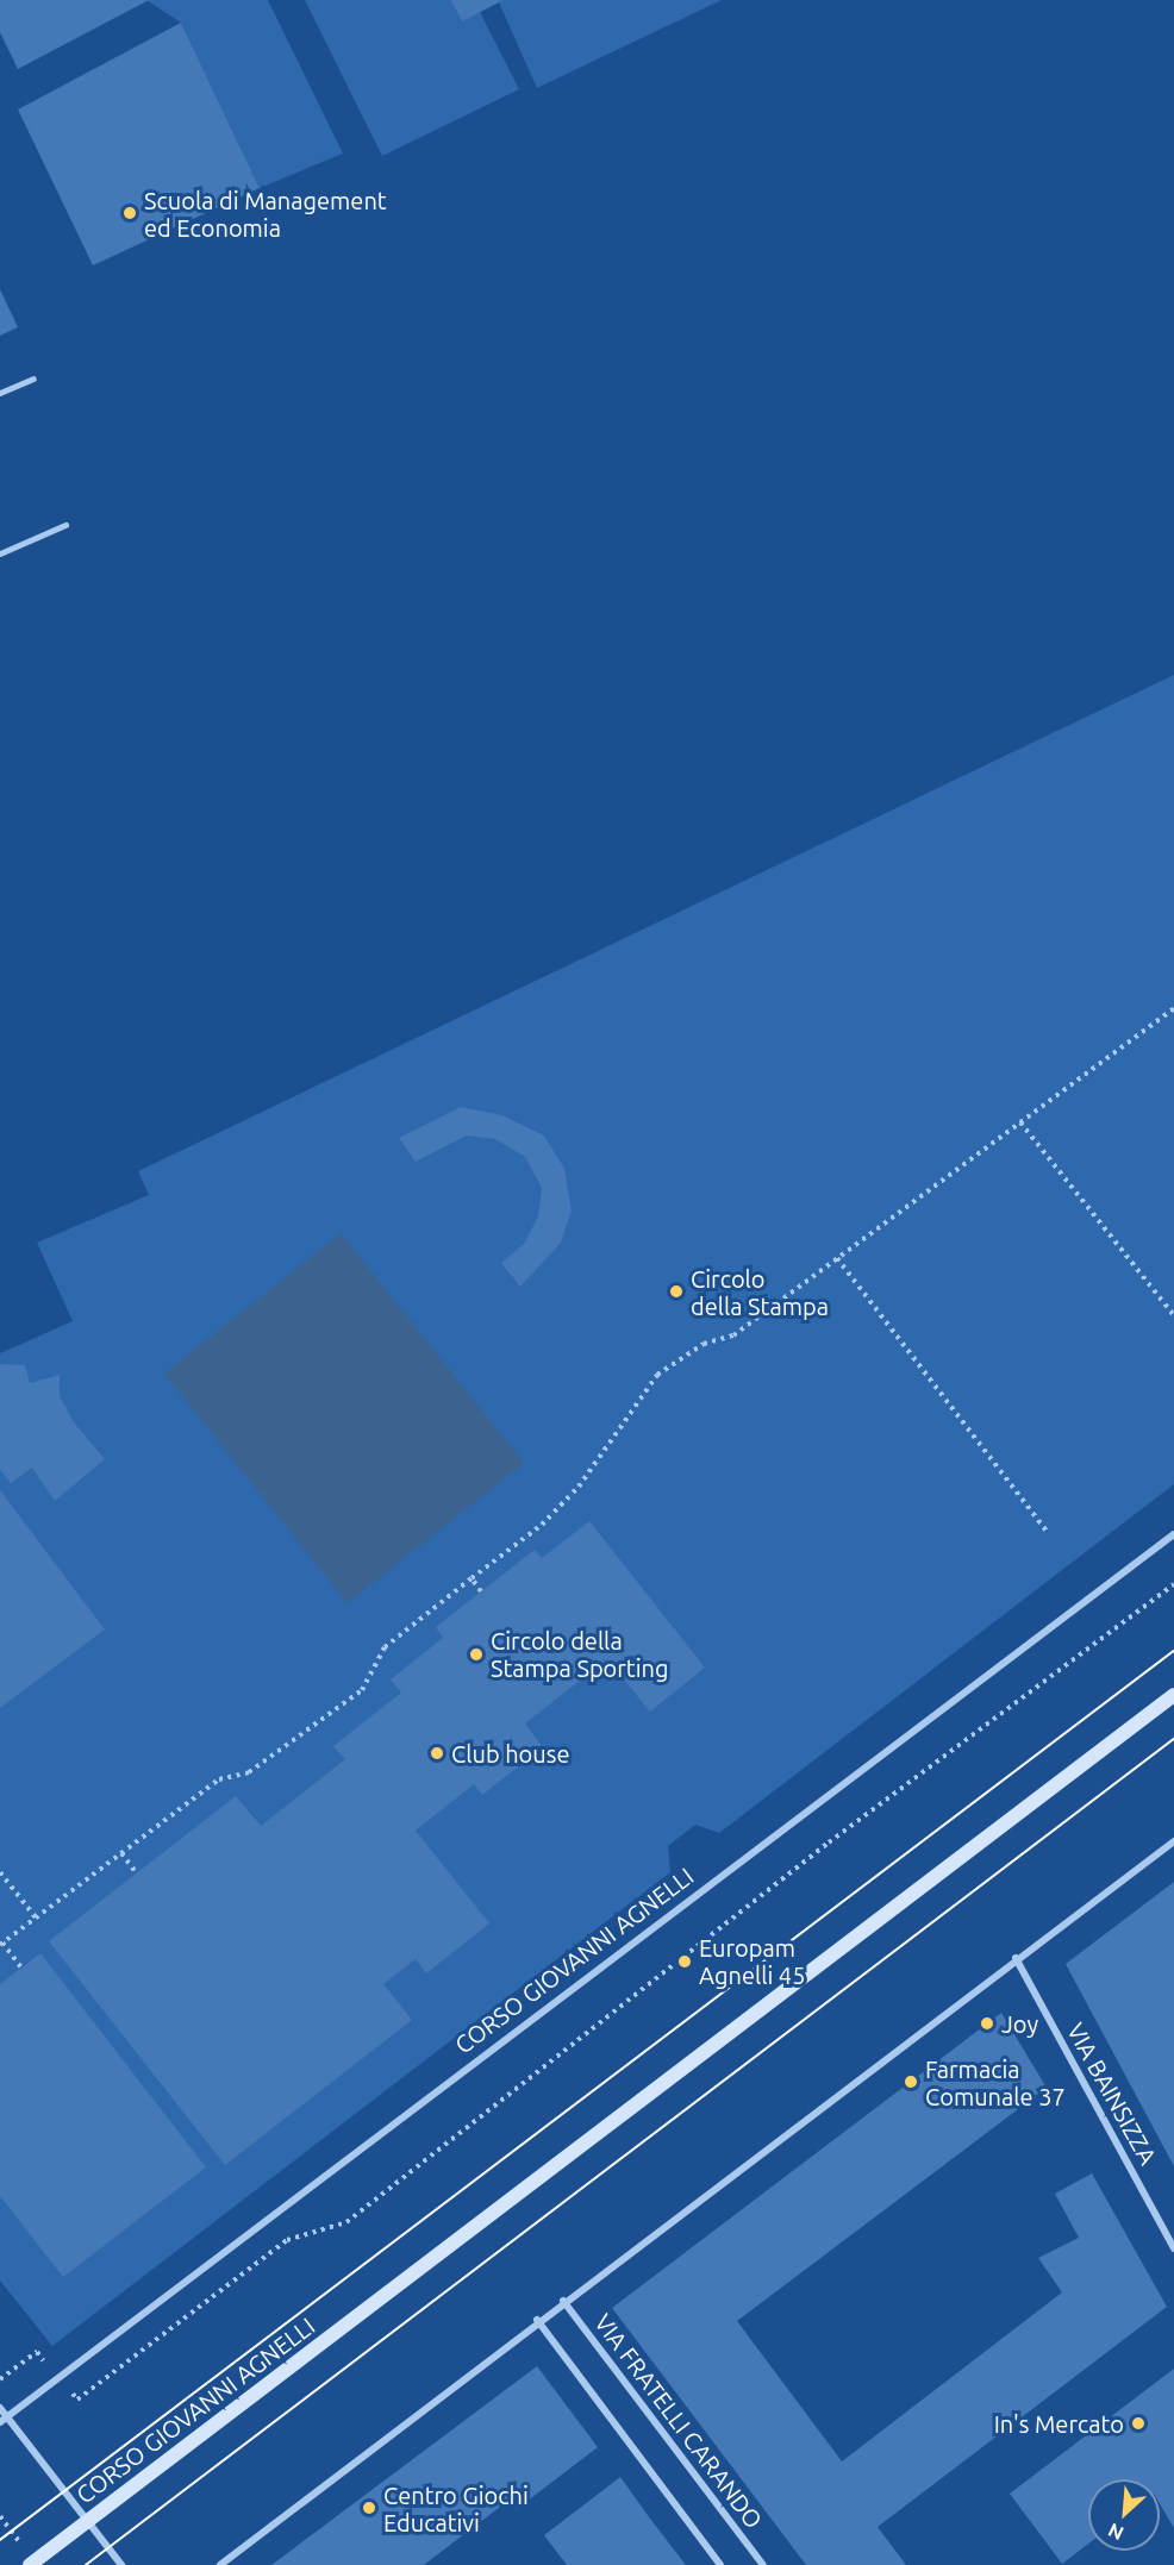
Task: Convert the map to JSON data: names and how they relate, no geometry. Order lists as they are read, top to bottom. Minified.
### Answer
{"streets":{"main road":["CORSO GIOVANNI AGNELLI"],"street":["VIA BAINSIZZA","VIA FRATELLI CARANDO"]},"places":["Scuola di Management ed Economia","Circolo della Stampa","Circolo della Stampa Sporting","Club house","Europam Agnelli 45","Joy","Farmacia Comunale 37","In's Mercato","Centro Giochi Educativi"],"north":"bottom left"}
